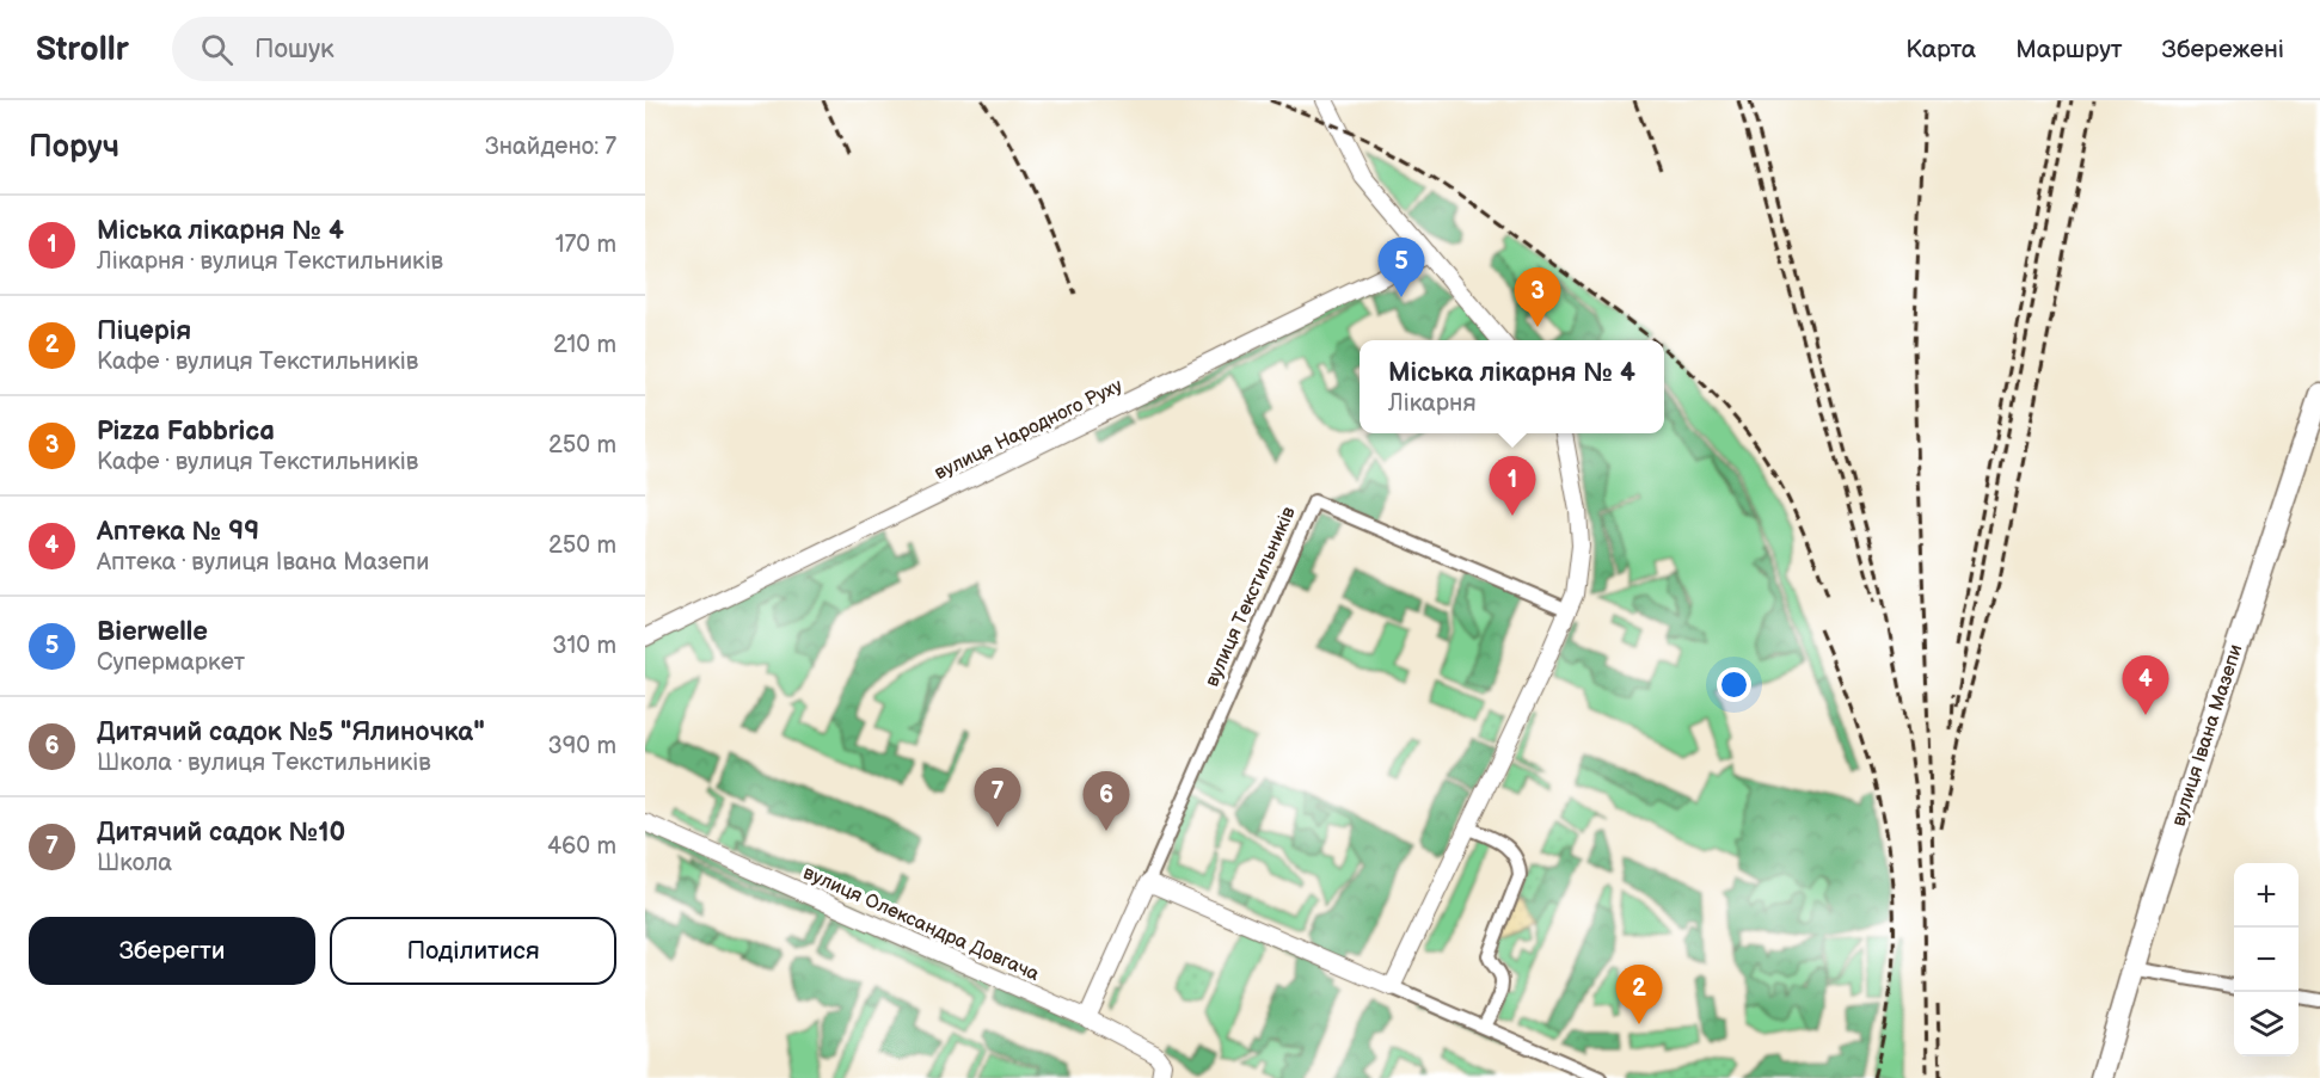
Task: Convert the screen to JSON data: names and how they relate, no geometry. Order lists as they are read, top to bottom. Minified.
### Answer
{"streets":{"main road":["вулиця Івана Мазепи"],"street":["вулиця Народного Руху","вулиця Текстильників","вулиця Олександра Довгача"]},"crossings":[["вулиця Текстильників","вулиця Олександра Довгача"]],"page":{"header":"Strollr","search":"Пошук","nav":["Карта","Маршрут","Збережені"],"heading":["Поруч","Знайдено: 7"],"list":[{"mark":"1","name":"Міська лікарня № 4","note":"Лікарня · вулиця Текстильників","value":"170 m"},{"mark":"2","name":"Піцерія","note":"Кафе · вулиця Текстильників","value":"210 m"},{"mark":"3","name":"Pizza Fabbrica","note":"Кафе · вулиця Текстильників","value":"250 m"},{"mark":"4","name":"Аптека № 99","note":"Аптека · вулиця Івана Мазепи","value":"250 m"},{"mark":"5","name":"Bierwelle","note":"Супермаркет","value":"310 m"},{"mark":"6","name":"Дитячий садок №5 \"Ялиночка\"","note":"Школа · вулиця Текстильників","value":"390 m"},{"mark":"7","name":"Дитячий садок №10","note":"Школа","value":"460 m"}],"pins":["5","3","1","4","7","6","2"],"popup":["Міська лікарня № 4","Лікарня"],"map_buttons":["+","−"],"buttons":["Зберегти","Поділитися"]}}
